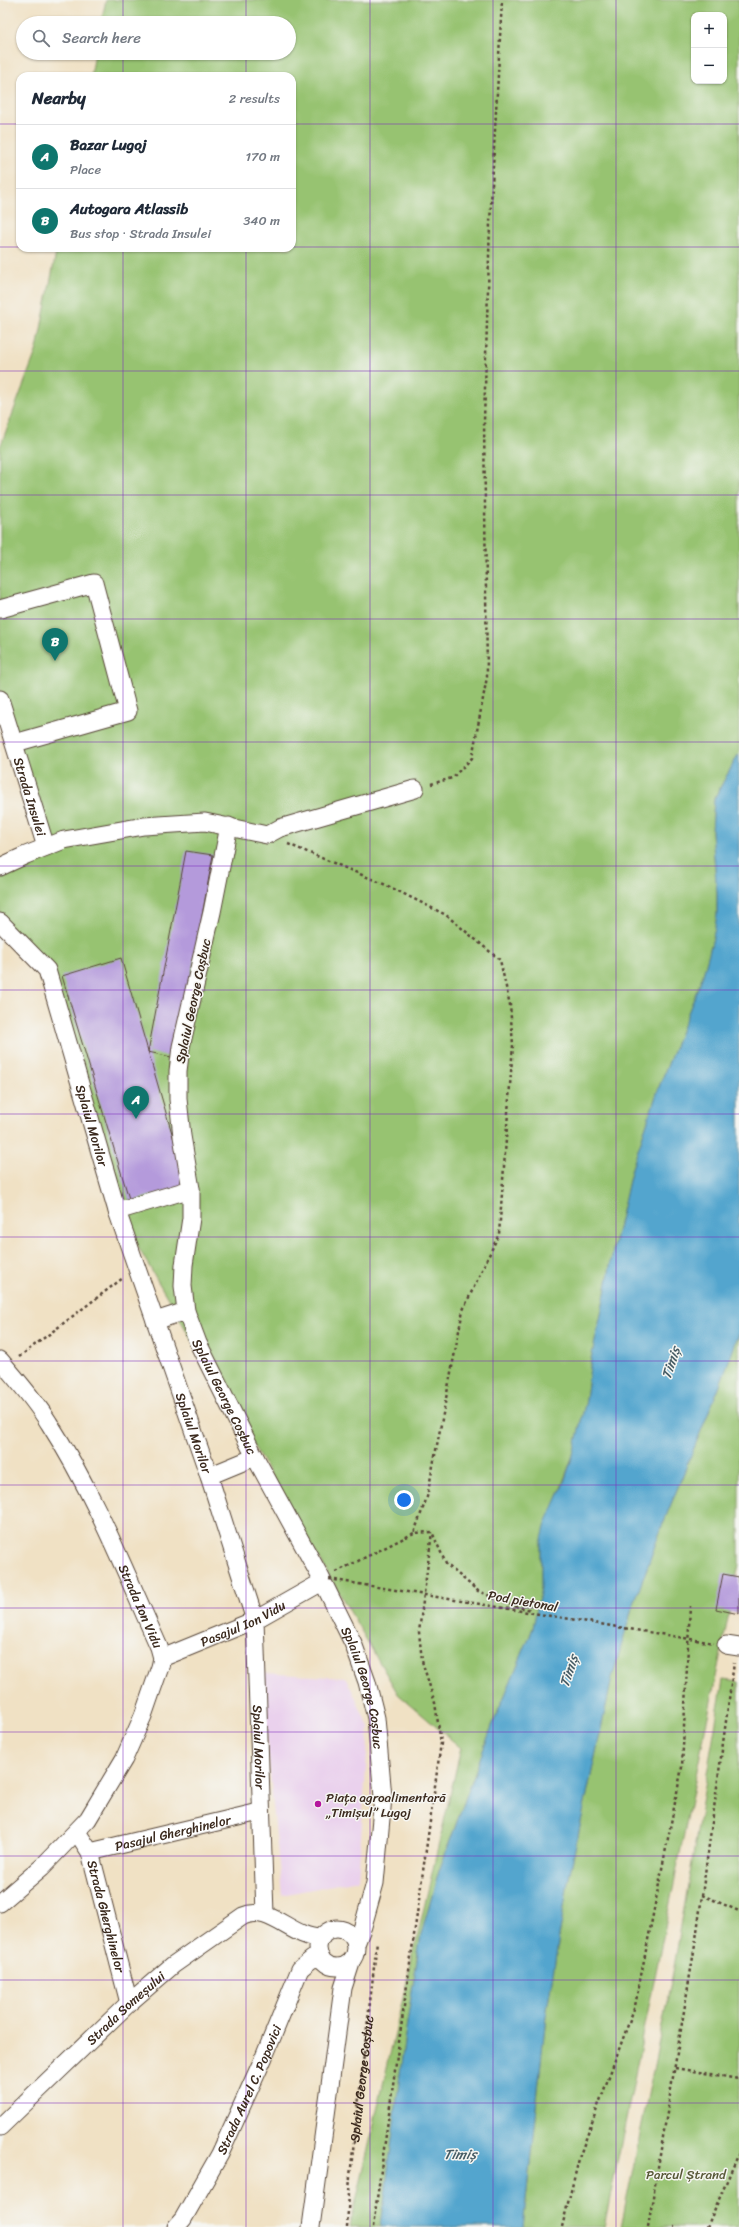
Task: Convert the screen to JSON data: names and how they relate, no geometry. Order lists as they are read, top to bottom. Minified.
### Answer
{"streets":{"street":["Strada Insulei","Splaiul George Coșbuc","Splaiul Morilor","Strada Ion Vidu","Pasajul Ion Vidu","Pasajul Gherghinelor","Strada Gherghinelor","Strada Someșului","Strada Aurel C. Popovici"],"path":["Pod pietonal"]},"crossings":[["Splaiul George Coșbuc","Pod pietonal"],["Splaiul George Coșbuc","Pasajul Ion Vidu"],["Splaiul George Coșbuc","Strada Aurel C. Popovici"],["Splaiul Morilor","Pasajul Ion Vidu"],["Splaiul Morilor","Strada Someșului"],["Pod pietonal","Pasajul Ion Vidu"],["Strada Ion Vidu","Pasajul Ion Vidu"],["Strada Ion Vidu","Strada Gherghinelor"],["Pasajul Gherghinelor","Strada Gherghinelor"],["Strada Gherghinelor","Strada Someșului"]],"water":["Timiș"],"parks":["Parcul Ștrand"],"places":["Piața agroalimentară „Timișul” Lugoj"],"page":{"map_buttons":["+","−"],"search":"Search here","heading":["Nearby","2 results"],"list":[{"mark":"A","name":"Bazar Lugoj","note":"Place","value":"170 m"},{"mark":"B","name":"Autogara Atlassib","note":"Bus stop · Strada Insulei","value":"340 m"}],"pins":["B","A"]}}
